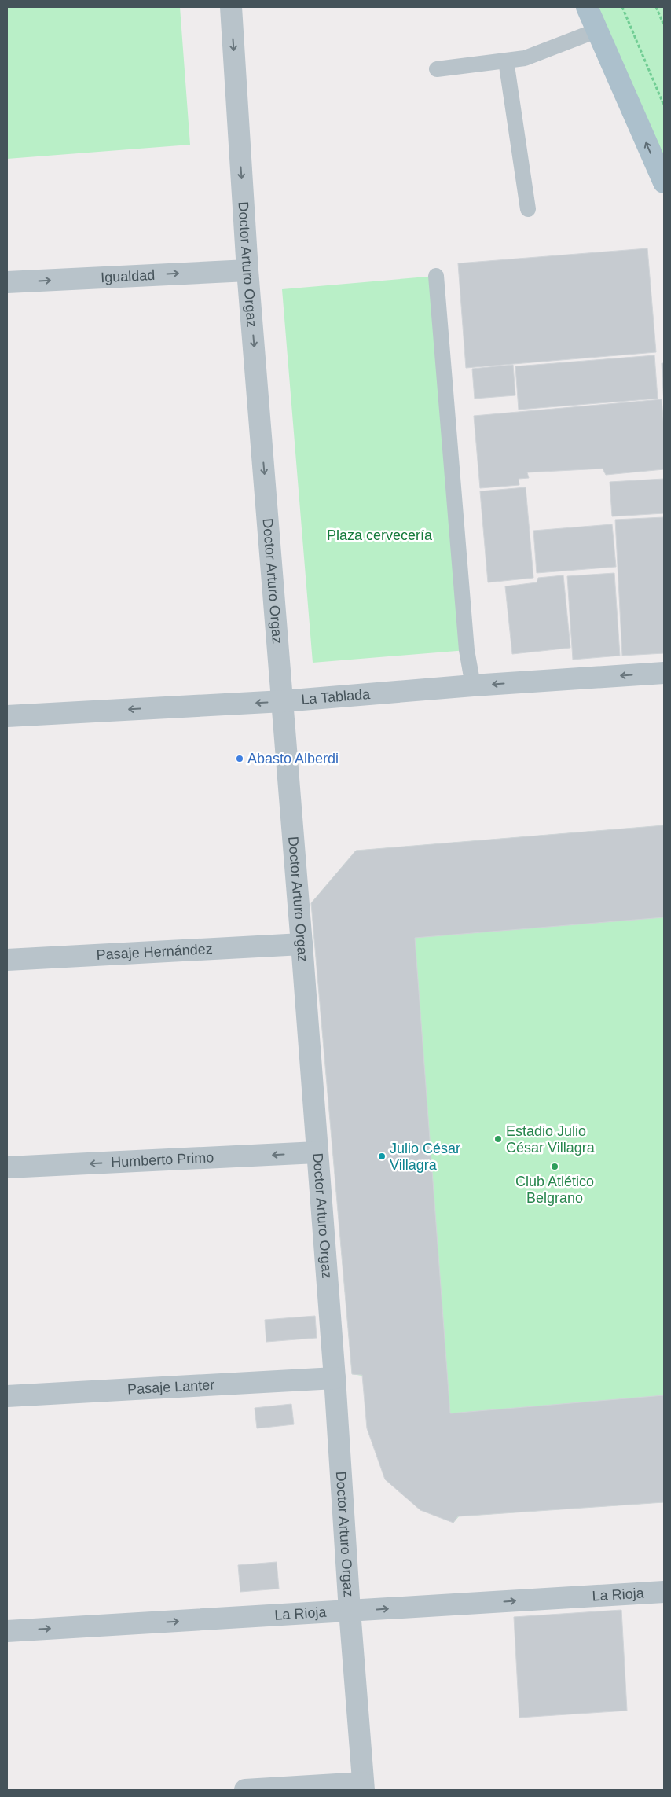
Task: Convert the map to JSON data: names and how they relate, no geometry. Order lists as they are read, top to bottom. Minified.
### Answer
{"streets":{"street":["Doctor Arturo Orgaz","Igualdad","La Tablada","Pasaje Hernández","Humberto Primo","Pasaje Lanter","La Rioja"]},"crossings":[["Doctor Arturo Orgaz","Igualdad"],["Doctor Arturo Orgaz","La Tablada"],["Doctor Arturo Orgaz","Pasaje Hernández"],["Doctor Arturo Orgaz","Humberto Primo"],["Doctor Arturo Orgaz","Pasaje Lanter"],["Doctor Arturo Orgaz","La Rioja"]],"one_way":["Doctor Arturo Orgaz","Igualdad","La Tablada","Humberto Primo","La Rioja"],"parks":["Plaza cervecería"],"places":["Abasto Alberdi","Estadio Julio César Villagra","Julio César Villagra","Club Atlético Belgrano"]}
